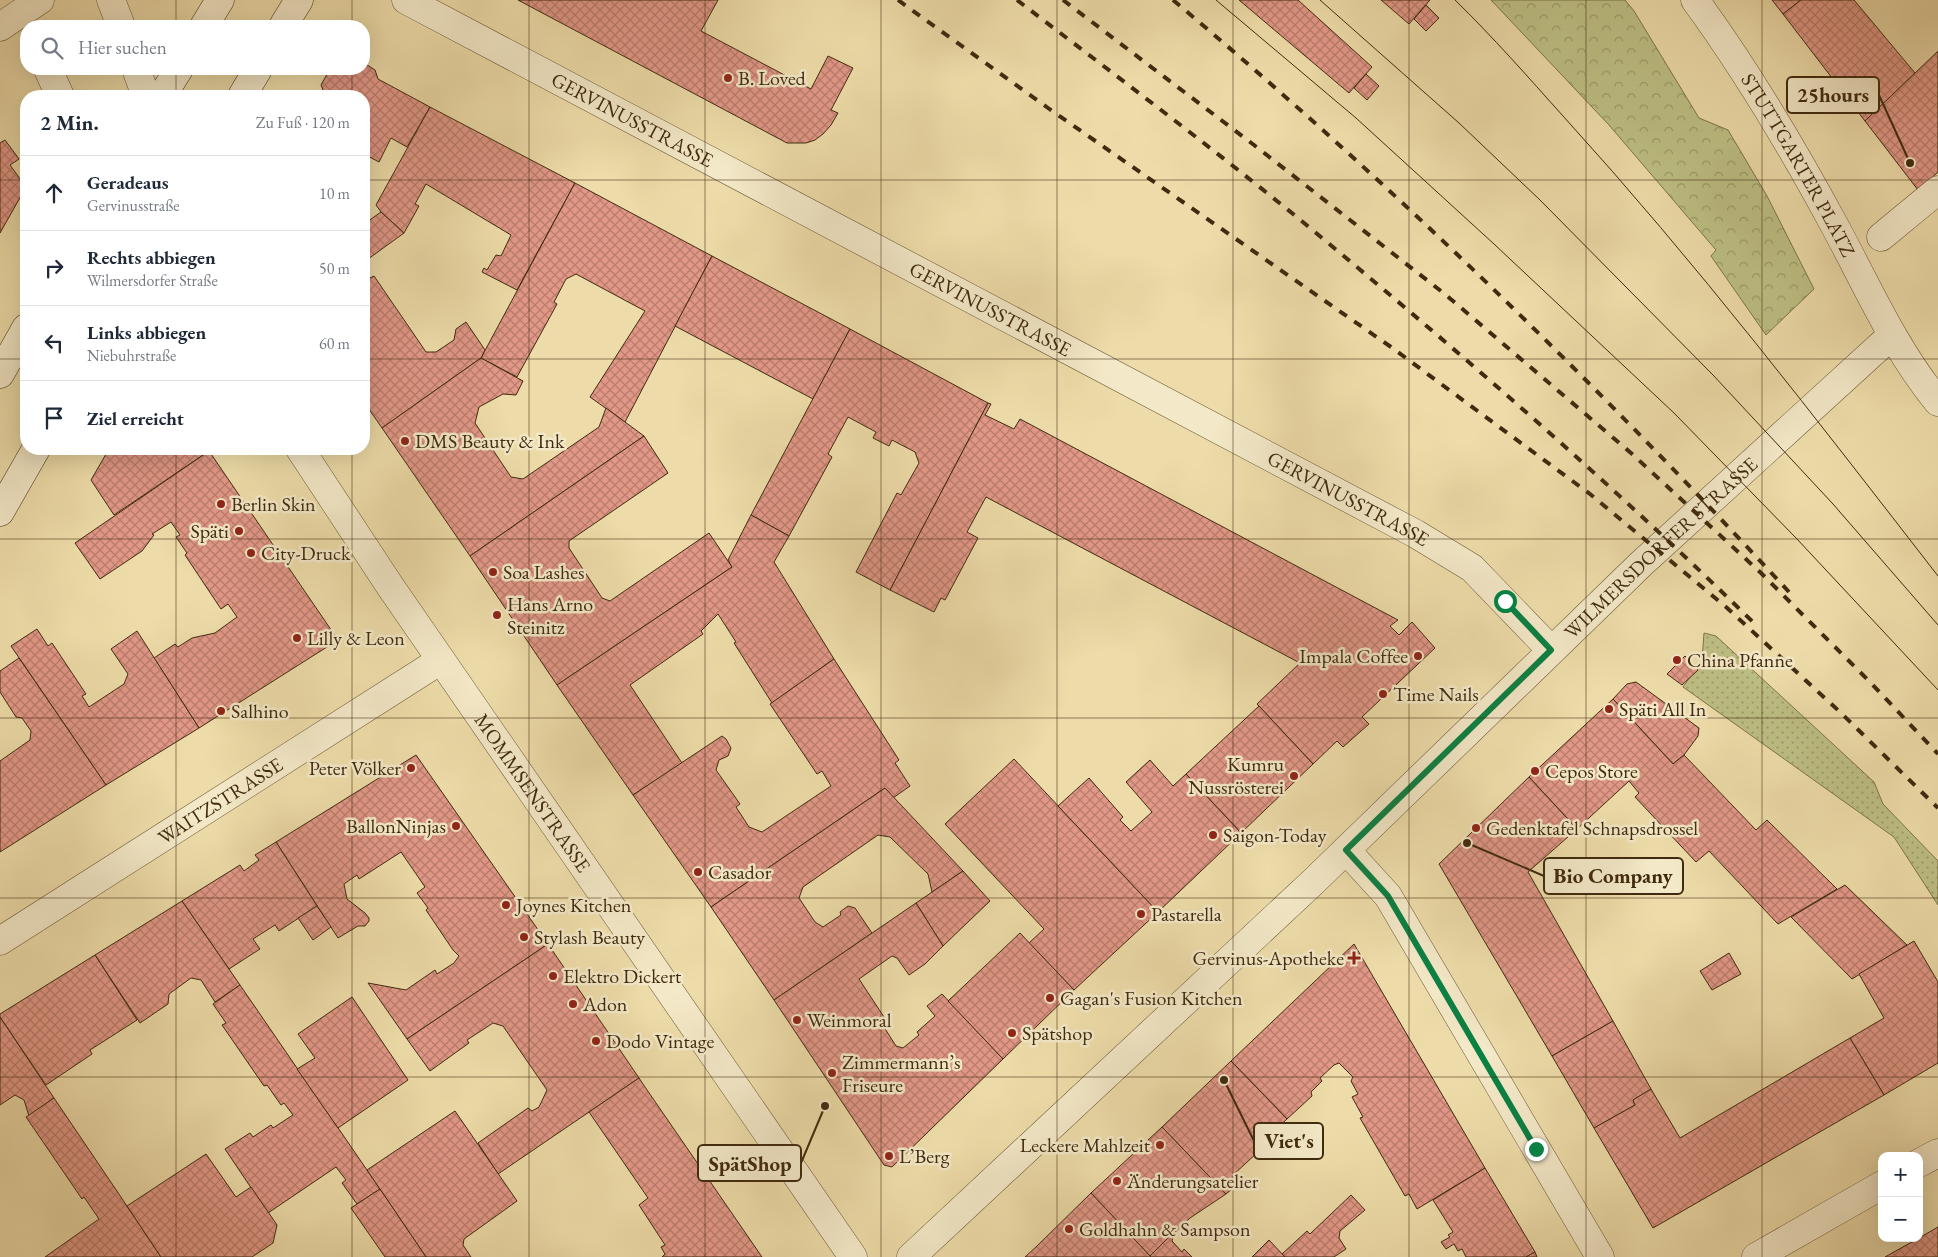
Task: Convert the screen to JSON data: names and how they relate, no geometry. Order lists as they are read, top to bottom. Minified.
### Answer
{"streets":{"street":["GERVINUSSTRASSE","STUTTGARTER PLATZ","WILMERSDORFER STRASSE","MOMMSENSTRASSE","WAITZSTRASSE"]},"crossings":[["GERVINUSSTRASSE","WILMERSDORFER STRASSE"],["STUTTGARTER PLATZ","WILMERSDORFER STRASSE"],["MOMMSENSTRASSE","WAITZSTRASSE"]],"places":{"other":["B. Loved","25hours","DMS Beauty & Ink","Berlin Skin","Späti","City-Druck","Soa Lashes","Hans Arno Steinitz","Lilly & Leon","Impala Coffee","China Pfanne","Time Nails","Späti All In","Salhino","Peter Völker","Cepos Store","Kumru Nussrösterei","BallonNinjas","Gedenktafel Schnapsdrossel","Saigon-Today","Bio Company","Casador","Joynes Kitchen","Pastarella","Stylash Beauty","Elektro Dickert","Gagan's Fusion Kitchen","Adon","Weinmoral","Spätshop","Dodo Vintage","Zimmermann’s Friseure","Viet's","SpätShop","Leckere Mahlzeit","L’Berg","Änderungsatelier","Goldhahn & Sampson"],"health":["Gervinus-Apotheke"]},"page":{"search":"Hier suchen","heading":["2 Min.","Zu Fuß · 120 m"],"list":[["Geradeaus","Gervinusstraße","10 m"],["Rechts abbiegen","Wilmersdorfer Straße","50 m"],["Links abbiegen","Niebuhrstraße","60 m"],"Ziel erreicht"],"map_buttons":["+","−"]}}
